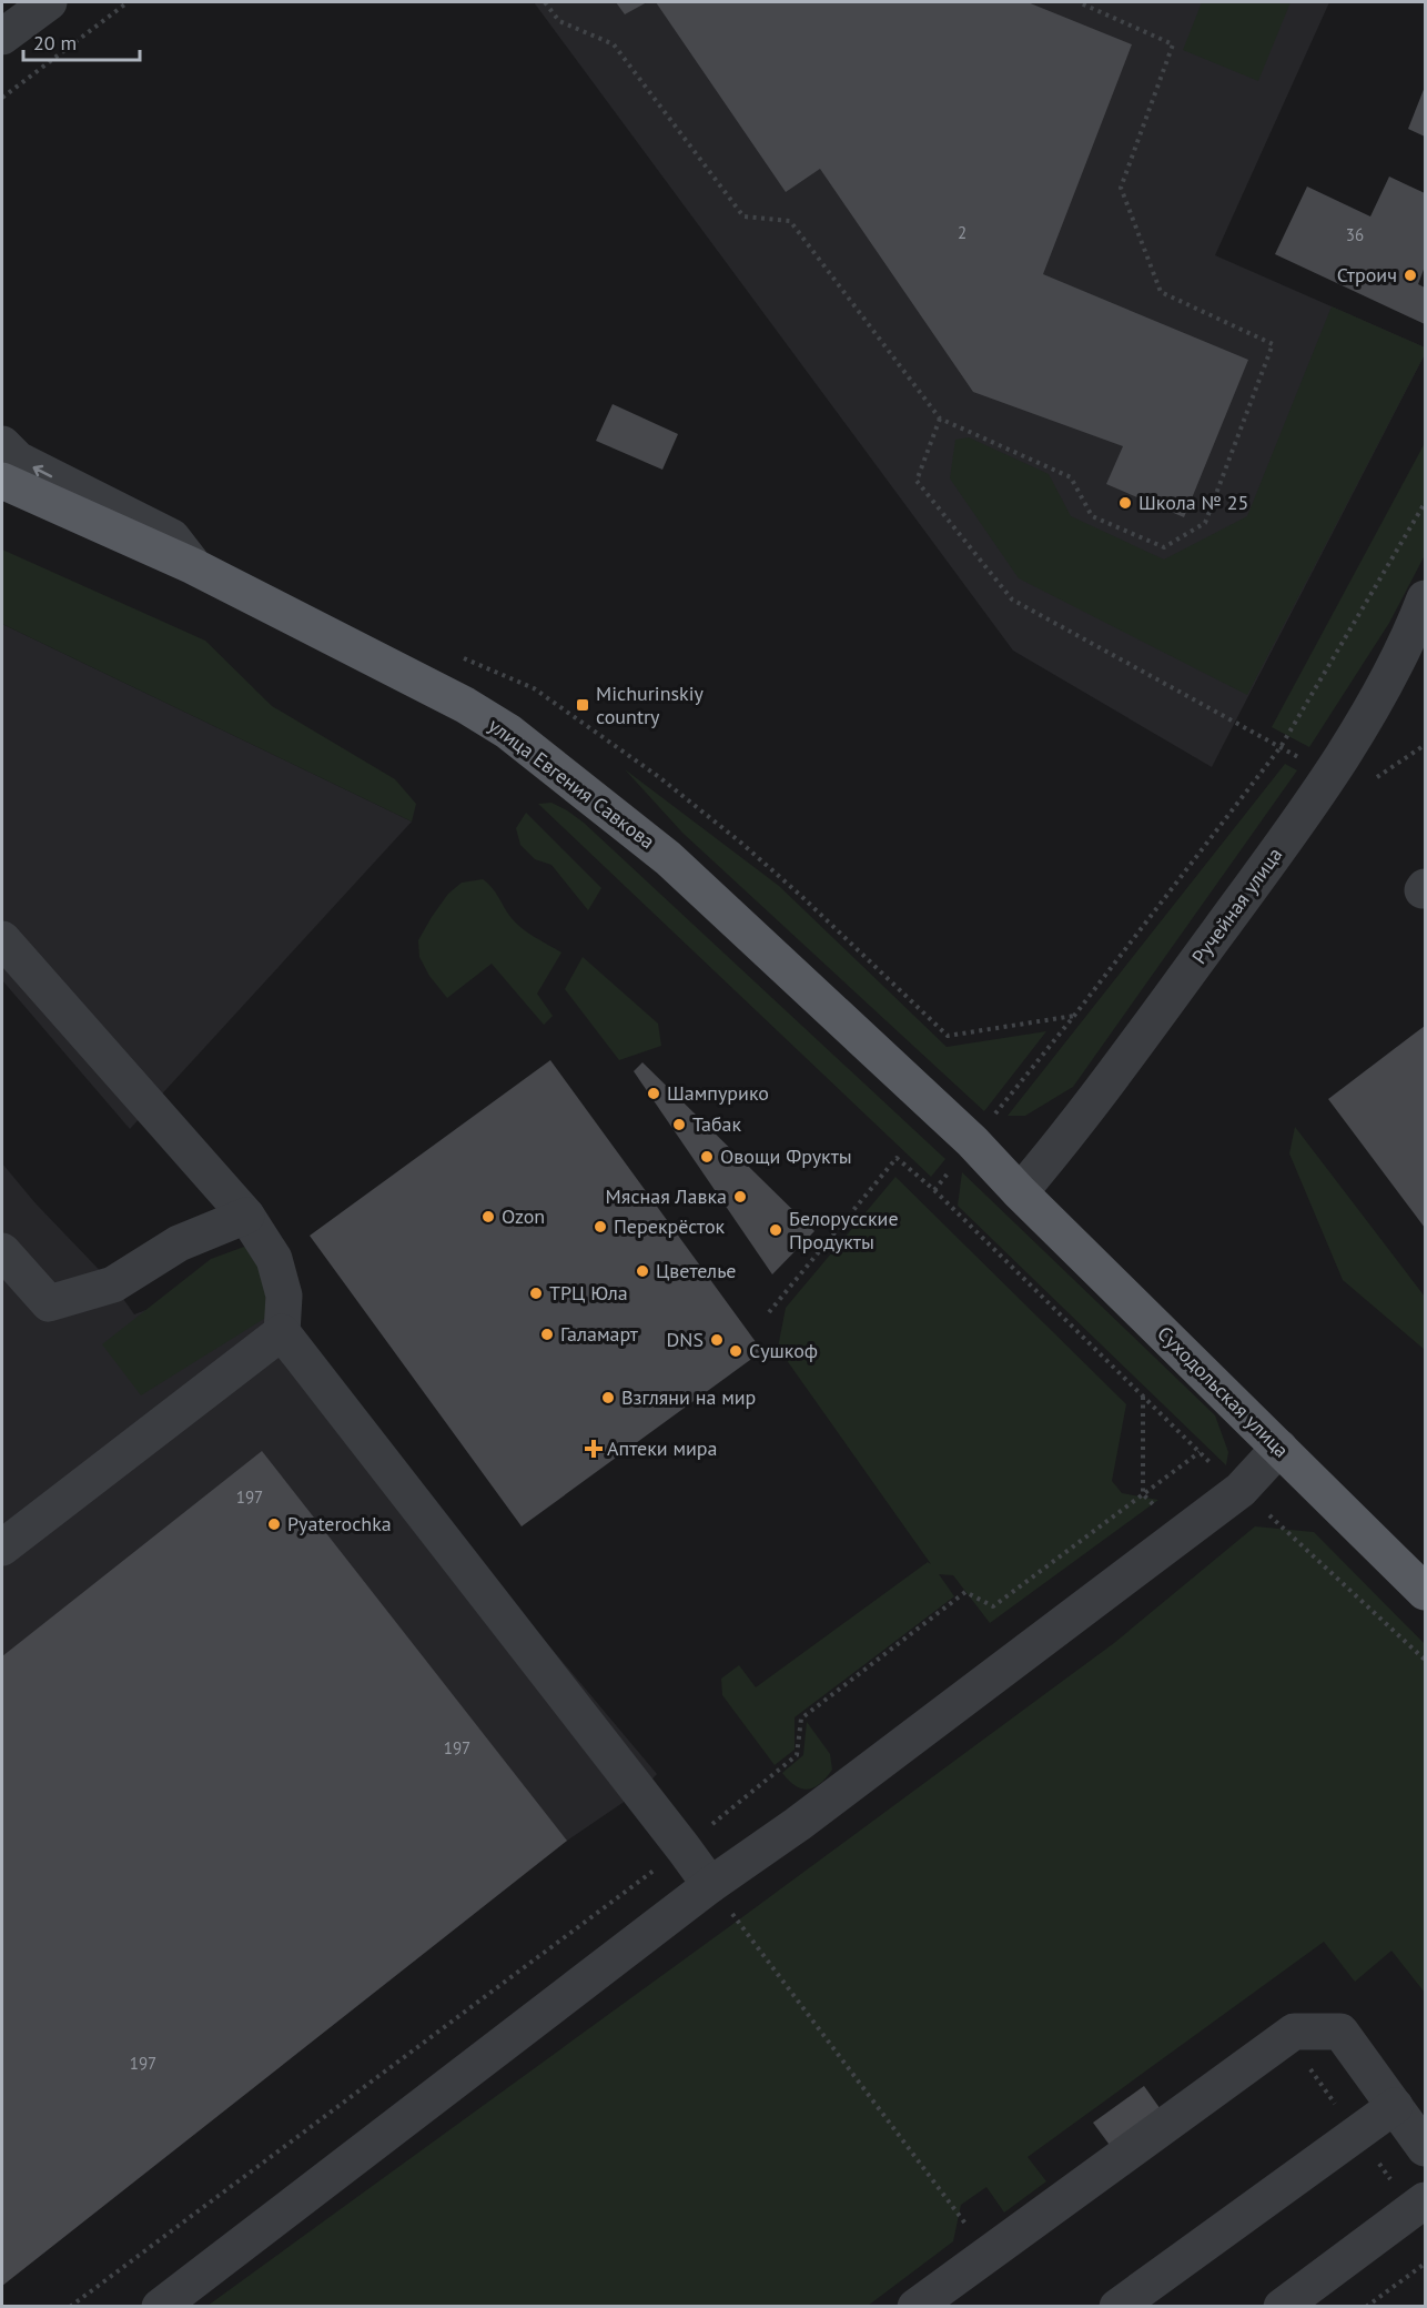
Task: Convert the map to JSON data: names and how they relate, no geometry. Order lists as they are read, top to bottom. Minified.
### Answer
{"streets":{"main road":["улица Евгения Савкова","Суходольская улица"],"street":["Ручейная улица"]},"crossings":[["улица Евгения Савкова","Ручейная улица"],["улица Евгения Савкова","Суходольская улица"],["Ручейная улица","Суходольская улица"]],"places":{"other":["Строич","Школа № 25","Шампурико","Табак","Овощи Фрукты","Мясная Лавка","Ozon","Перекрёсток","Белорусские Продукты","Цветелье","ТРЦ Юла","Галамарт","DNS","Сушкоф","Взгляни на мир","Pyaterochka"],"transit":["Michurinskiy country"],"health":["Аптеки мира"]},"house_numbers":["2","36","197","197","197"],"scale_bar":"20 m"}
